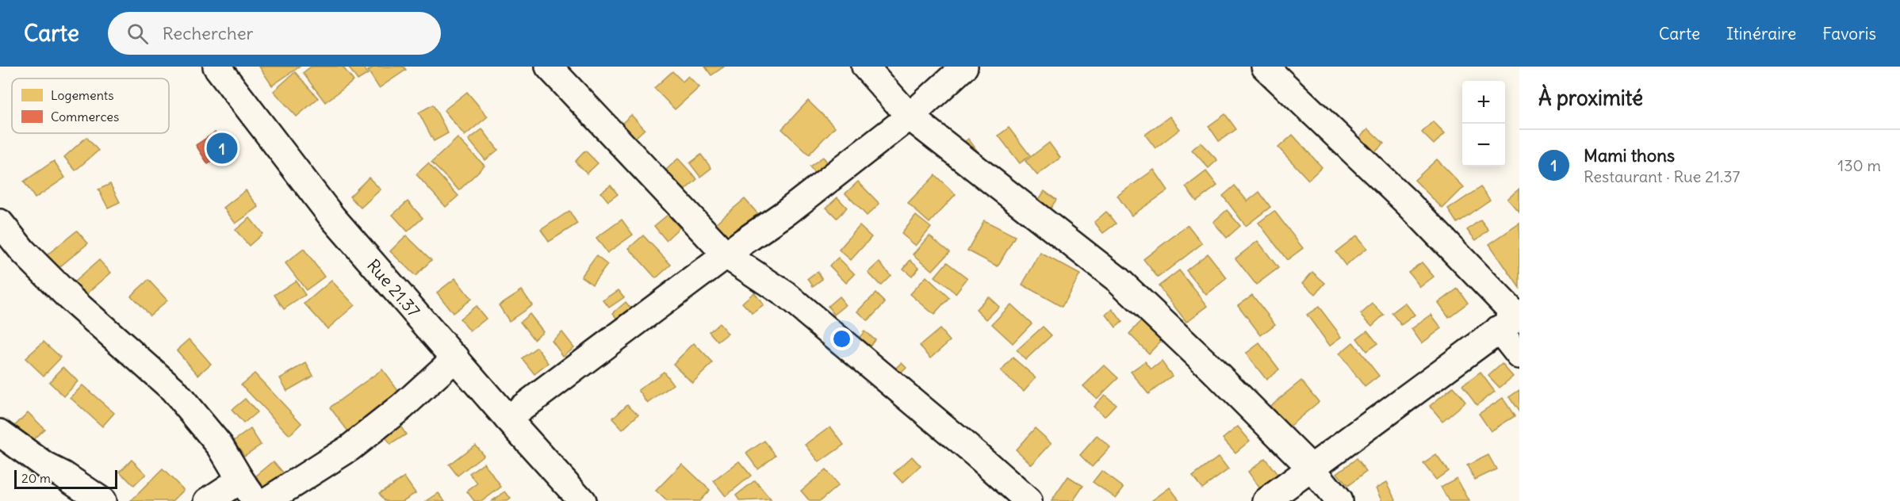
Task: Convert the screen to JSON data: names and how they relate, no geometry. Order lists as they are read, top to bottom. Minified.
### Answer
{"streets":{"street":["Rue 21.37"]},"legend":["Logements","Commerces"],"scale_bar":"20 m","page":{"header":"Carte","search":"Rechercher","nav":["Carte","Itinéraire","Favoris"],"heading":"À proximité","map_buttons":["+","−"],"list":[{"mark":"1","name":"Mami thons","note":"Restaurant · Rue 21.37","value":"130 m"}],"pins":"1","scale":"20 m"}}
